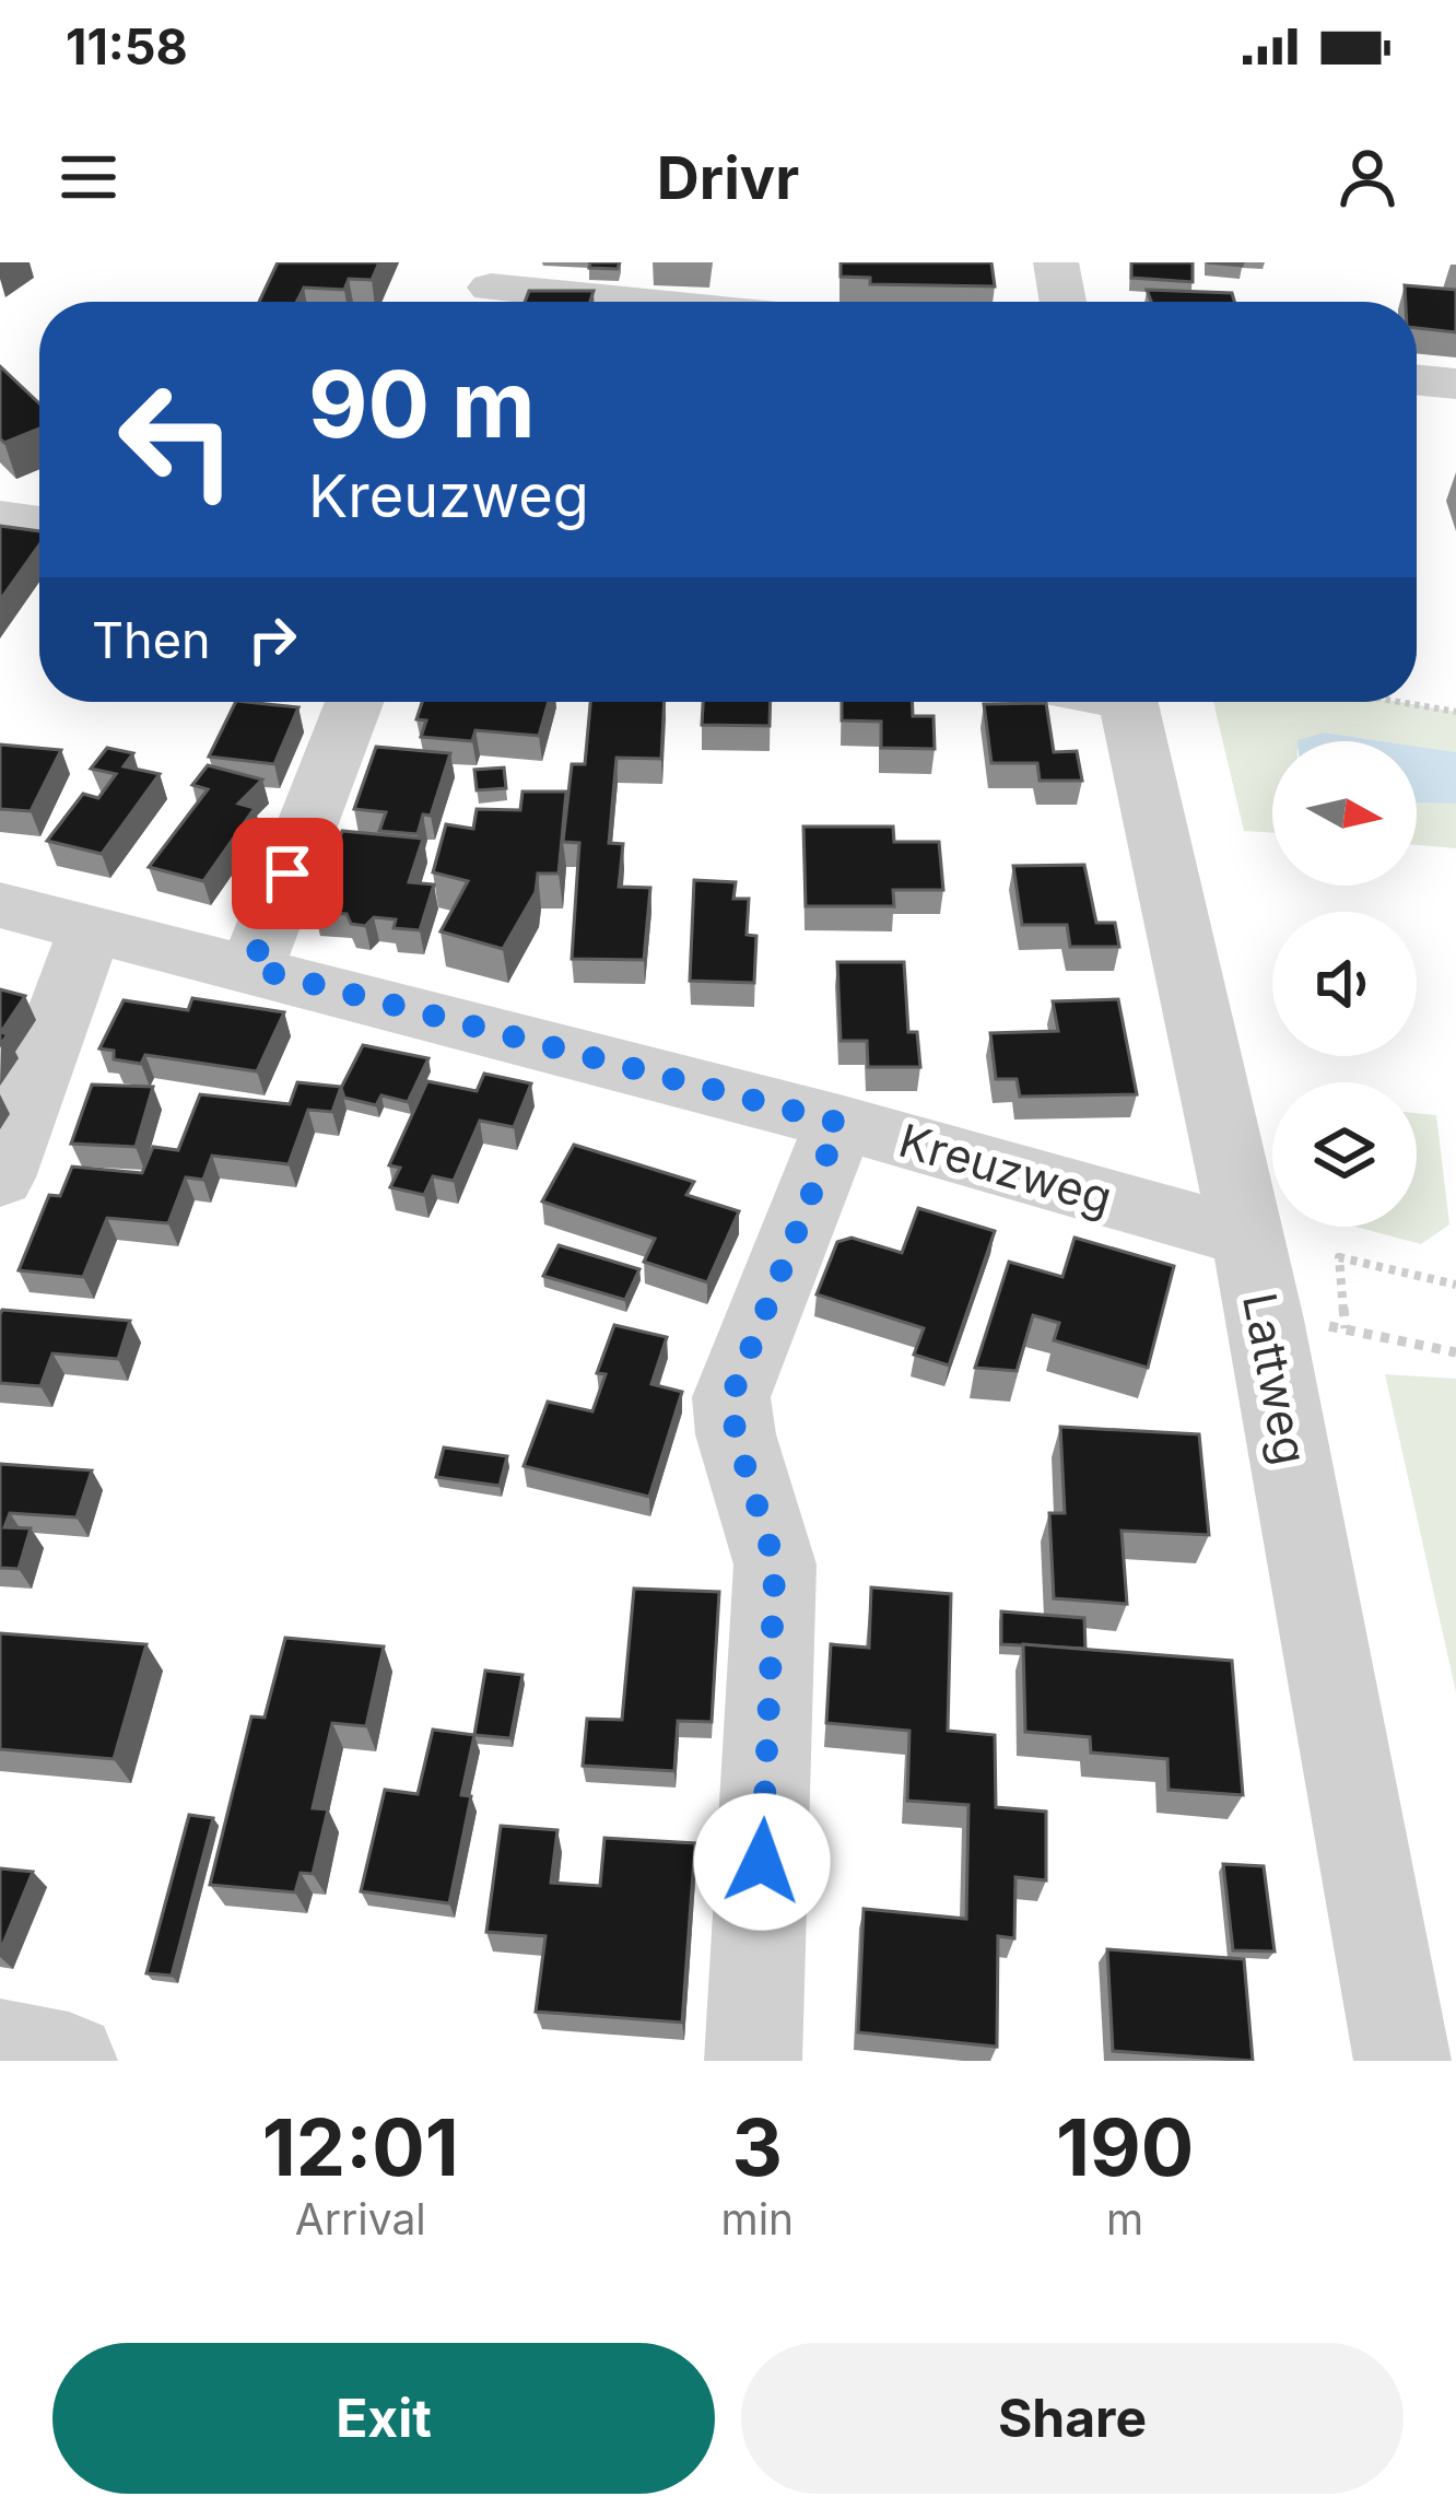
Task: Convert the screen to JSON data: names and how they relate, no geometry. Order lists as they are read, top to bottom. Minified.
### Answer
{"streets":{"street":["Kreuzweg","Lattweg"]},"crossings":[["Kreuzweg","Lattweg"]],"north":"right","page":{"status":"11:58","header":"Drivr","turn":["90 m","Kreuzweg"],"then":"Then","eta":["12:01","Arrival","3","min","190","m"],"buttons":["Exit","Share"]}}
